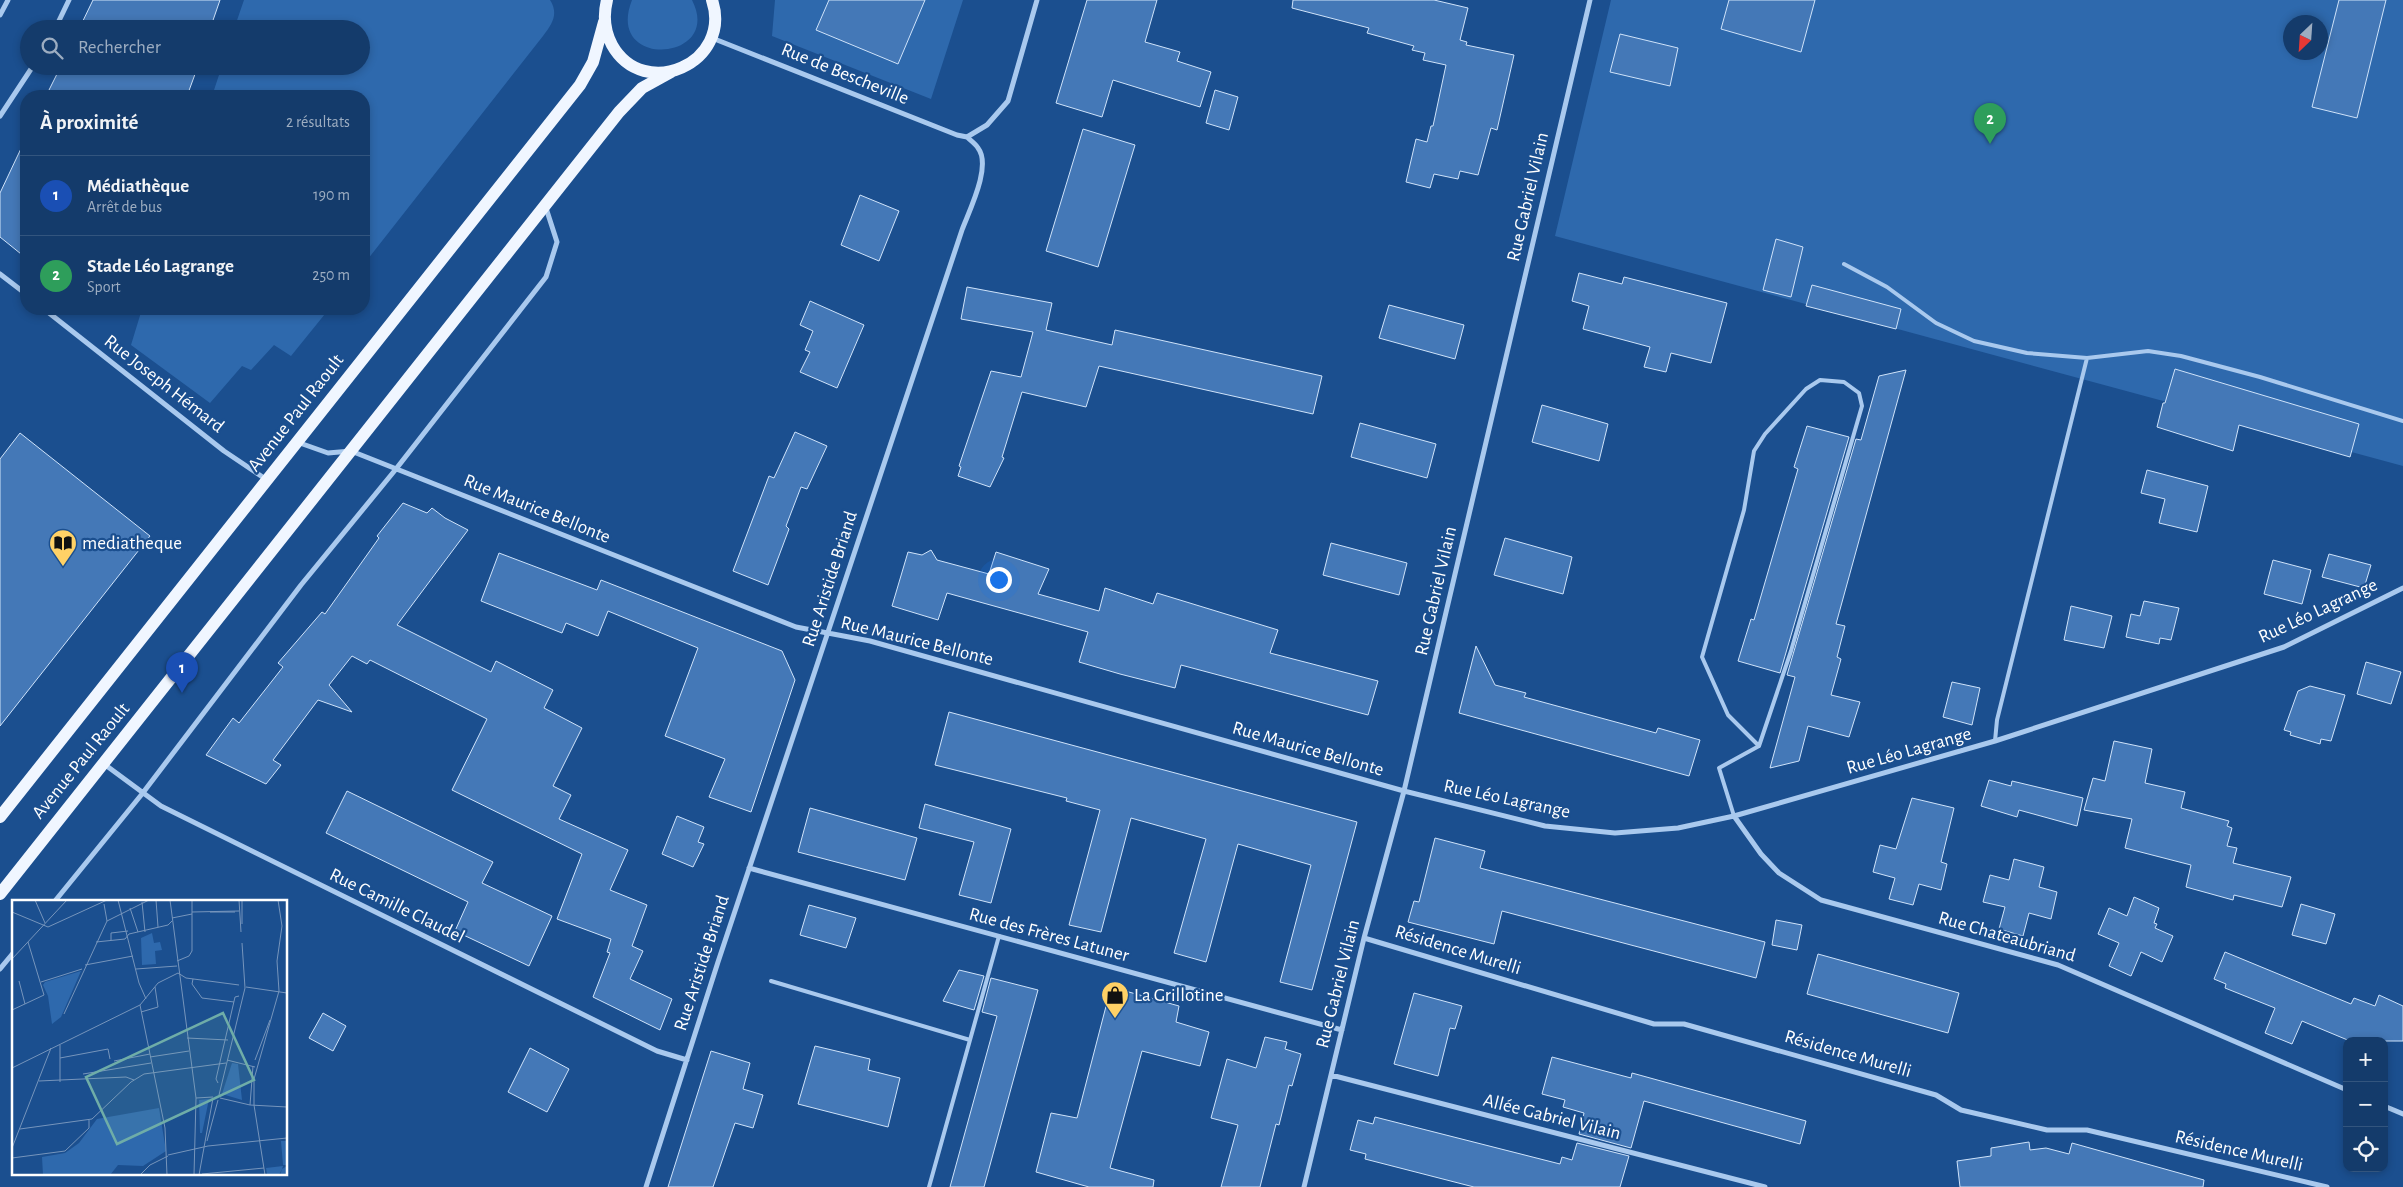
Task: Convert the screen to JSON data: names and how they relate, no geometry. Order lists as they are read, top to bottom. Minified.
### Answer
{"streets":{"main road":["Avenue Paul Raoult"],"street":["Rue de Bescheville","Rue Gabriel Vilain","Rue Joseph Hémard","Rue Maurice Bellonte","Rue Aristide Briand","Rue Léo Lagrange","Rue Camille Claudel","Rue des Frères Latuner","Rue Chateaubriand","Résidence Murelli","Allée Gabriel Vilain"]},"crossings":[["Rue de Bescheville","Avenue Paul Raoult"],["Rue de Bescheville","Rue Aristide Briand"],["Rue Gabriel Vilain","Rue Maurice Bellonte"],["Rue Gabriel Vilain","Rue Léo Lagrange"],["Rue Gabriel Vilain","Rue des Frères Latuner"],["Rue Gabriel Vilain","Résidence Murelli"],["Rue Gabriel Vilain","Allée Gabriel Vilain"],["Rue Joseph Hémard","Avenue Paul Raoult"],["Avenue Paul Raoult","Rue Maurice Bellonte"],["Avenue Paul Raoult","Rue Camille Claudel"],["Rue Maurice Bellonte","Rue Aristide Briand"],["Rue Maurice Bellonte","Rue Léo Lagrange"],["Rue Aristide Briand","Rue Camille Claudel"],["Rue Aristide Briand","Rue des Frères Latuner"],["Rue Léo Lagrange","Rue Chateaubriand"]],"places":{"library":["mediatheque"],"shop":["La Grillotine"]},"north":"bottom left","page":{"search":"Rechercher","heading":["À proximité","2 résultats"],"pins":["2","1"],"list":[{"mark":"1","name":"Médiathèque","note":"Arrêt de bus","value":"190 m"},{"mark":"2","name":"Stade Léo Lagrange","note":"Sport","value":"250 m"}],"map_buttons":["+","−"]}}
